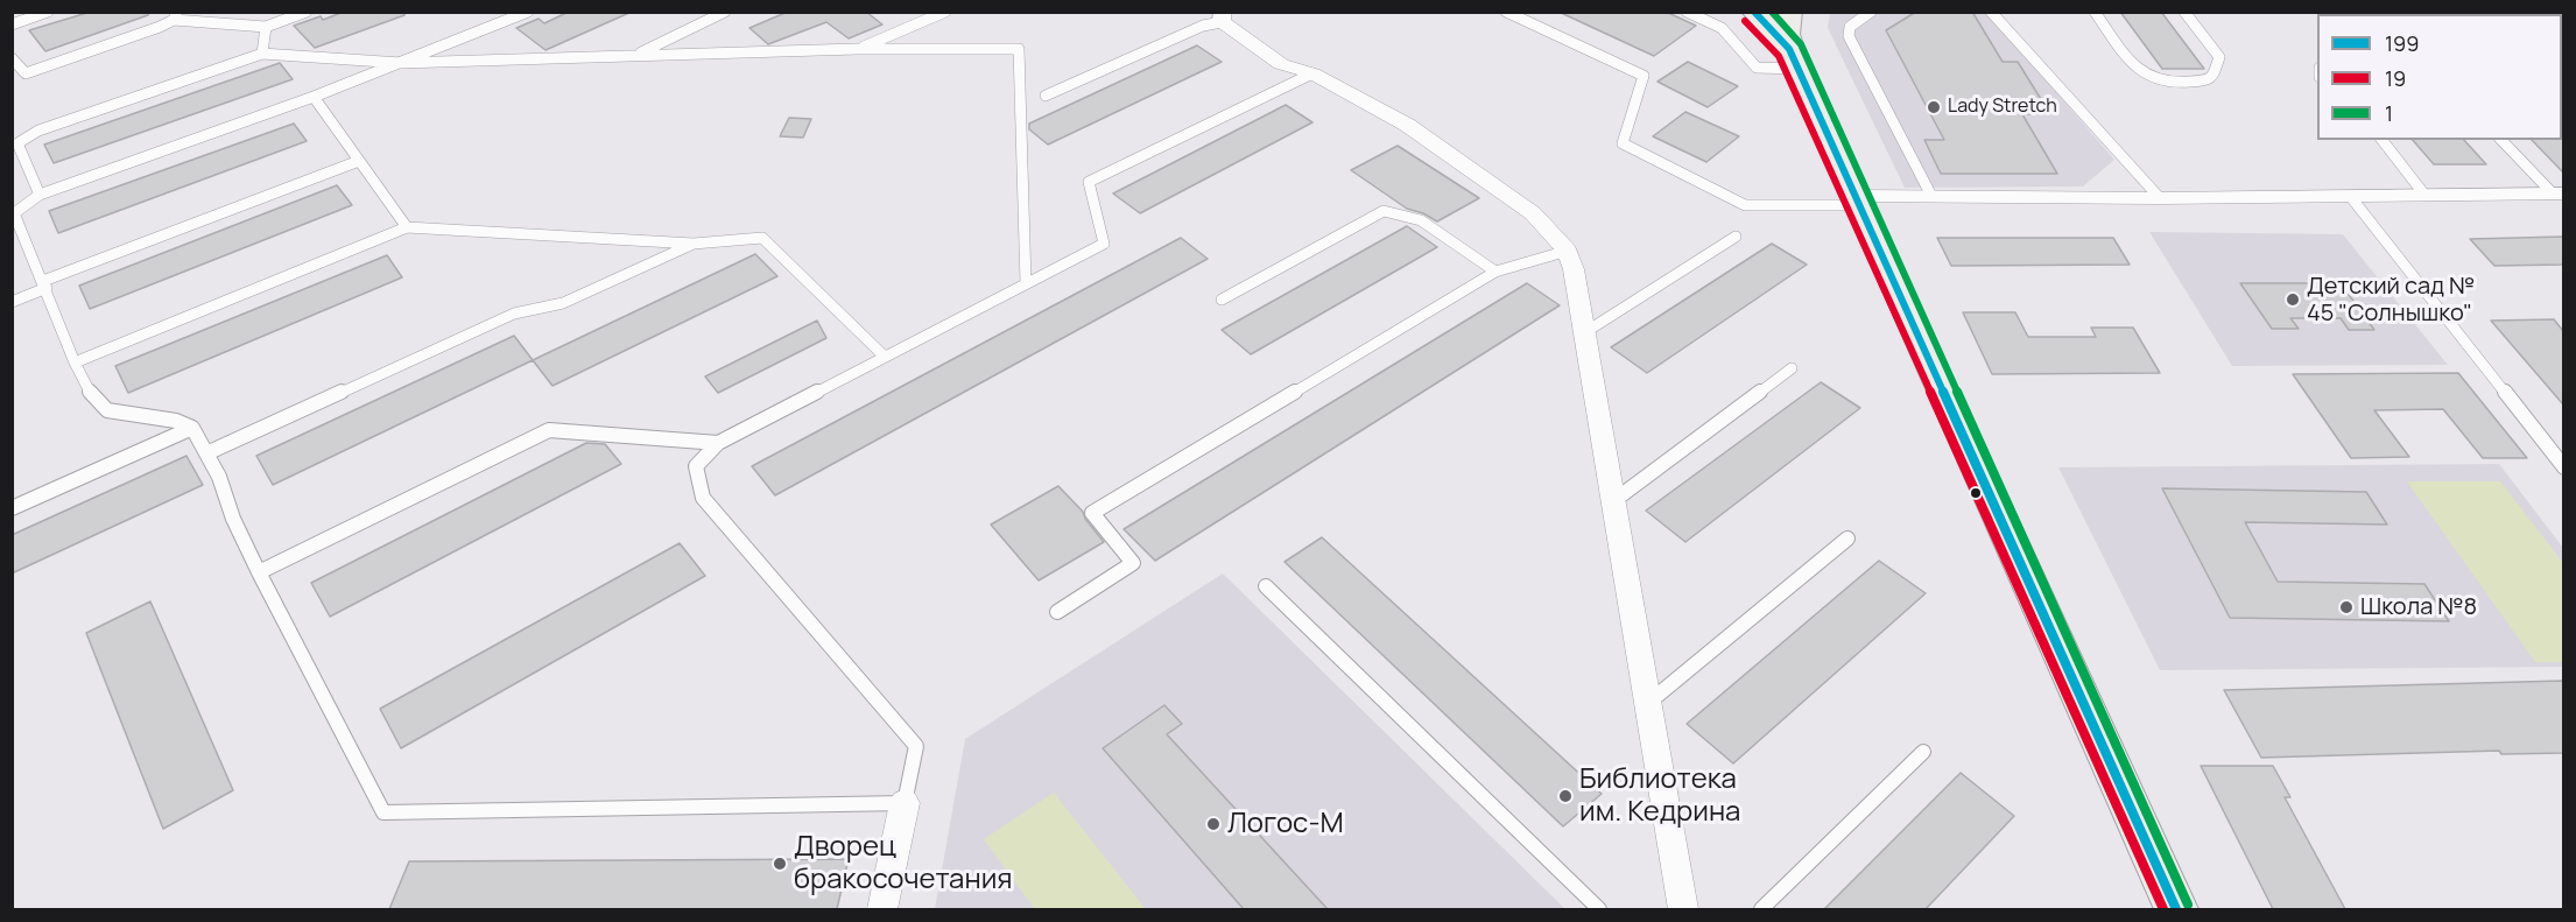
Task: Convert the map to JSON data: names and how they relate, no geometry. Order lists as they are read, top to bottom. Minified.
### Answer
{"places":["Lady Stretch","Детский сад № 45 \"Солнышко\"","Школа №8","Библиотека им. Кедрина","Логос-М","Дворец бракосочетания"],"lines":["transit line 199","transit line 1","transit line 19"],"legend":["199","19","1"]}
